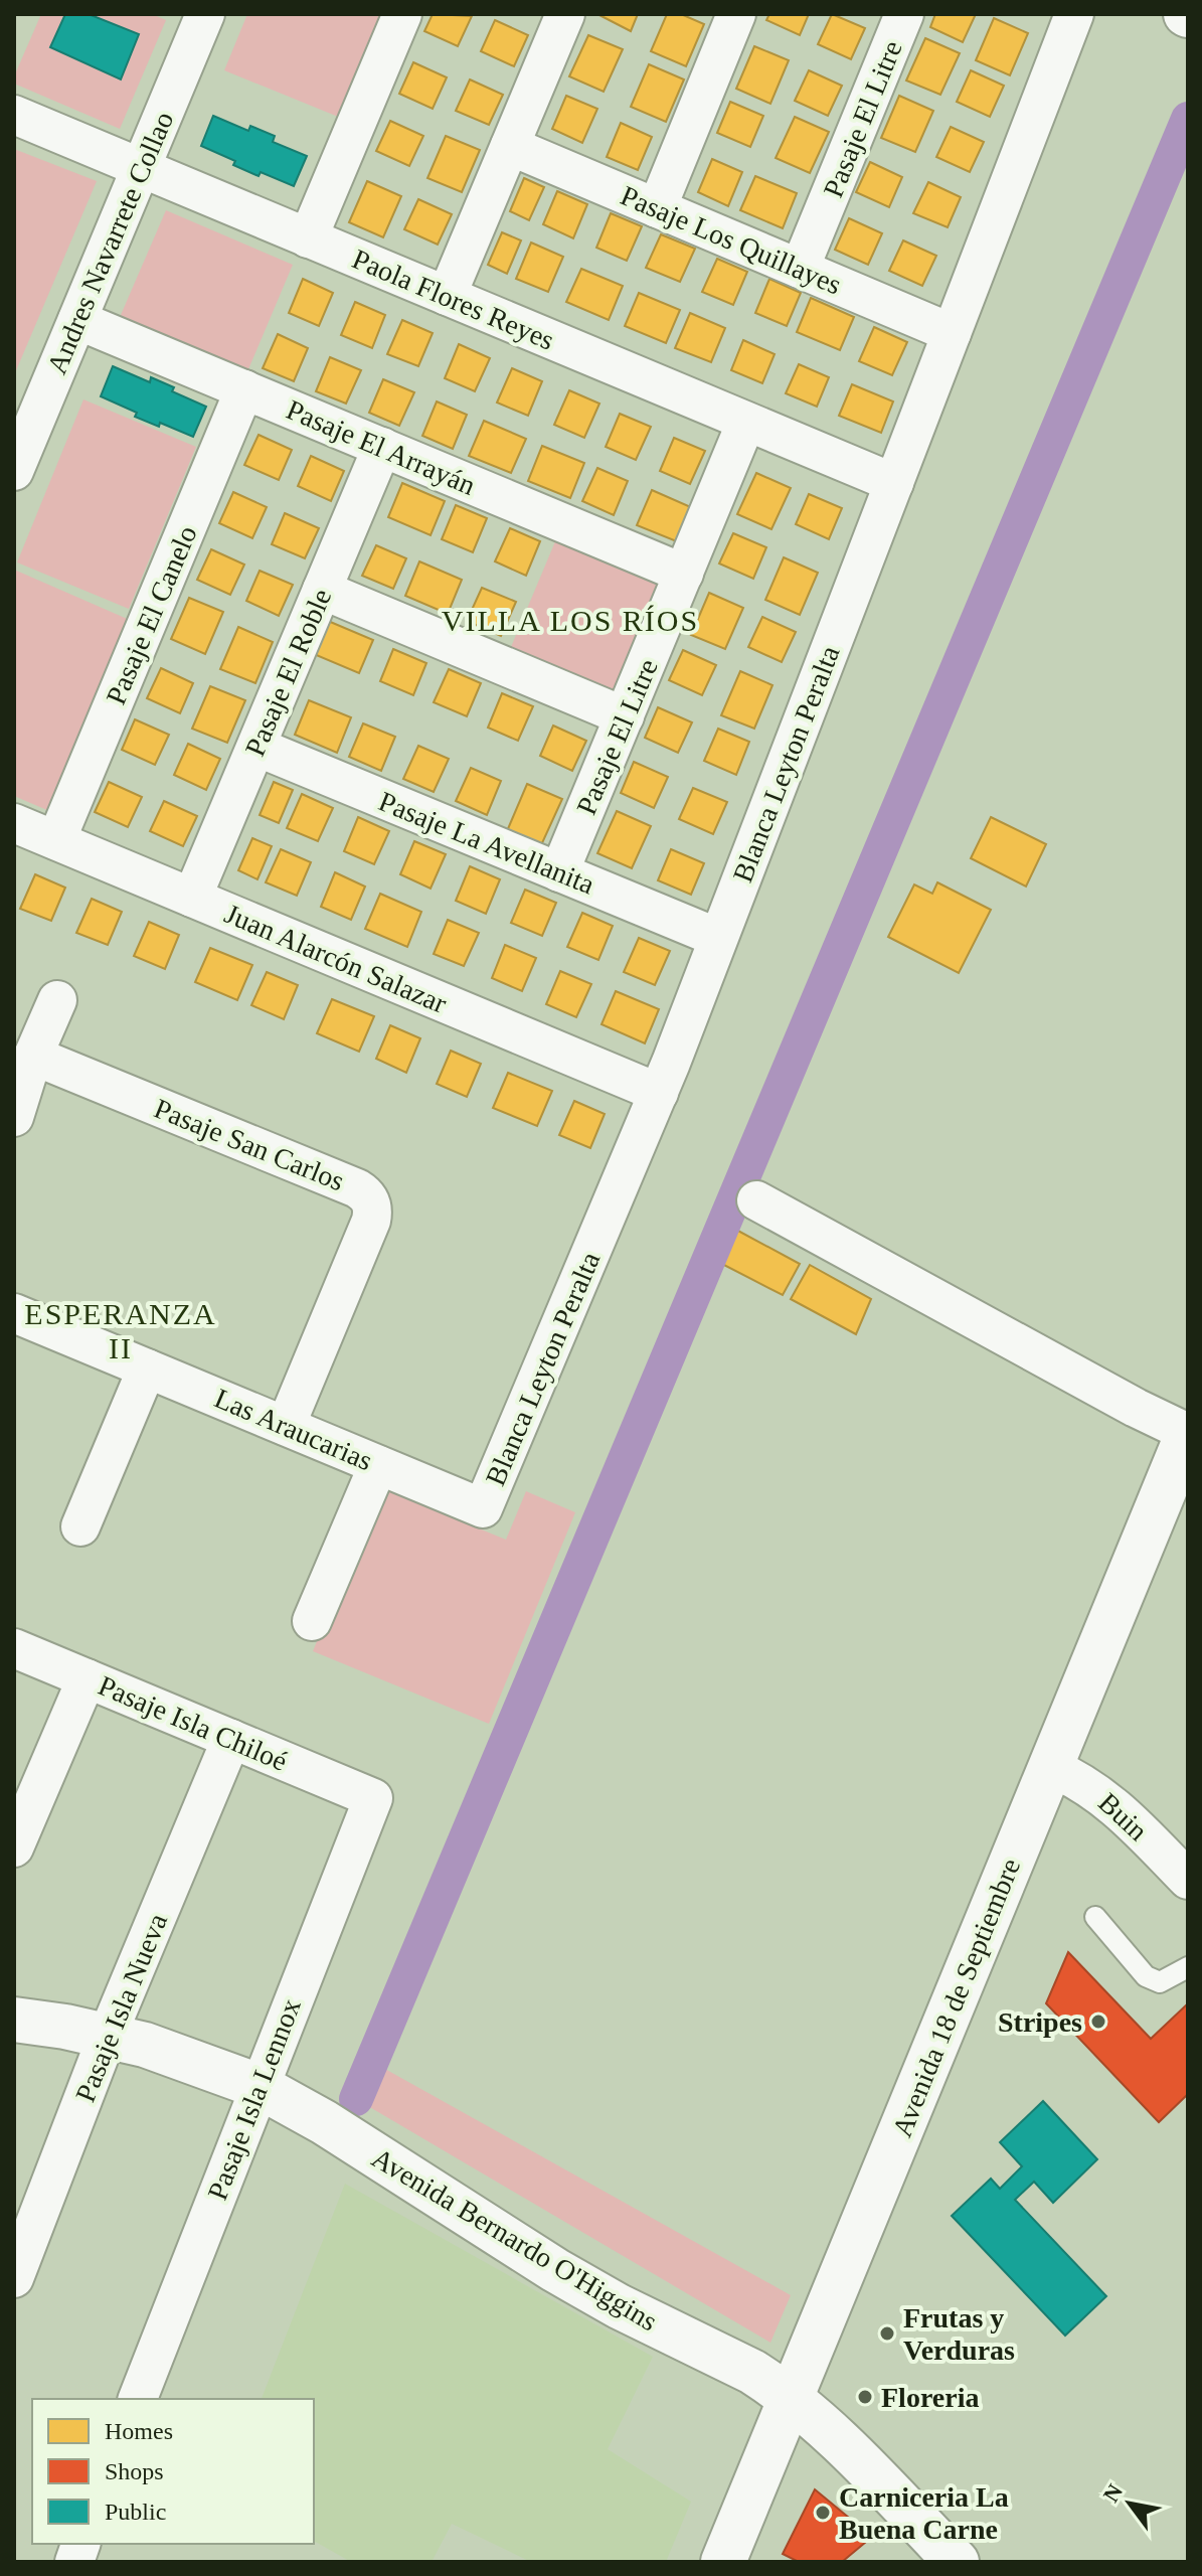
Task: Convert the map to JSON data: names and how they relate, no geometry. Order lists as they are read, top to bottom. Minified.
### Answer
{"streets":{"main road":["Avenida 18 de Septiembre","Avenida Bernardo O'Higgins"],"street":["Pasaje El Litre","Pasaje Los Quillayes","Andres Navarrete Collao","Paola Flores Reyes","Pasaje El Arrayán","Pasaje El Canelo","Pasaje El Roble","Blanca Leyton Peralta","Pasaje La Avellanita","Juan Alarcón Salazar","Pasaje San Carlos","Las Araucarias","Pasaje Isla Chiloé","Buin","Pasaje Isla Nueva","Pasaje Isla Lennox"]},"crossings":[["Pasaje El Litre","Pasaje Los Quillayes"],["Pasaje El Litre","Paola Flores Reyes"],["Pasaje El Litre","Pasaje El Arrayán"],["Pasaje El Litre","Pasaje La Avellanita"],["Pasaje Los Quillayes","Blanca Leyton Peralta"],["Andres Navarrete Collao","Paola Flores Reyes"],["Andres Navarrete Collao","Pasaje El Arrayán"],["Paola Flores Reyes","Blanca Leyton Peralta"],["Pasaje El Arrayán","Pasaje El Canelo"],["Pasaje El Arrayán","Pasaje El Roble"],["Pasaje El Canelo","Juan Alarcón Salazar"],["Pasaje El Roble","Pasaje La Avellanita"],["Pasaje El Roble","Juan Alarcón Salazar"],["Blanca Leyton Peralta","Pasaje La Avellanita"],["Blanca Leyton Peralta","Juan Alarcón Salazar"],["Blanca Leyton Peralta","Las Araucarias"],["Pasaje San Carlos","Las Araucarias"],["Pasaje Isla Chiloé","Pasaje Isla Nueva"],["Pasaje Isla Chiloé","Pasaje Isla Lennox"],["Buin","Avenida 18 de Septiembre"],["Avenida 18 de Septiembre","Avenida Bernardo O'Higgins"],["Pasaje Isla Nueva","Avenida Bernardo O'Higgins"],["Pasaje Isla Lennox","Avenida Bernardo O'Higgins"]],"districts":["VILLA LOS RÍOS","ESPERANZA II"],"places":["Stripes","Frutas y Verduras","Floreria","Carniceria La Buena Carne"],"legend":["Homes","Shops","Public"],"north":"top left"}
